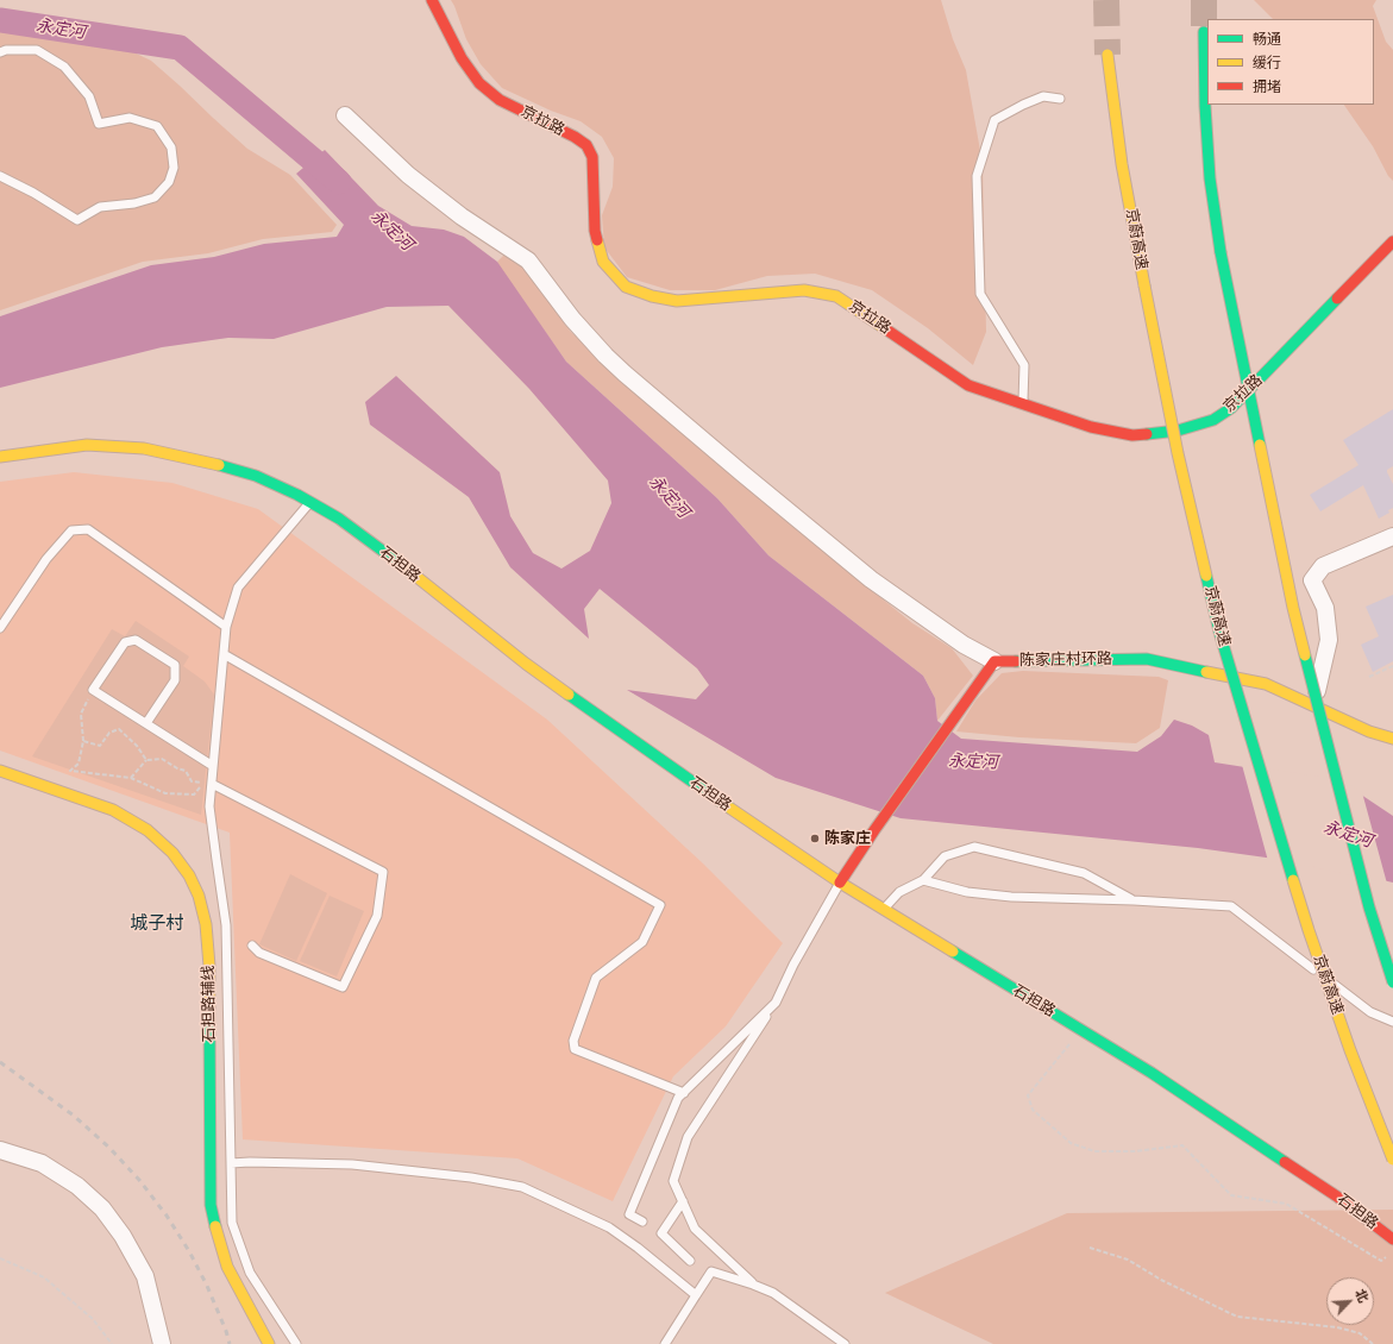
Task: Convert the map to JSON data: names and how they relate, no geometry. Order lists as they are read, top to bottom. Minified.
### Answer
{"streets":{"main road":["京拉路","京蔚高速","石担路","陈家庄村环路","石担路辅线"]},"districts":["城子村"],"water":["永定河"],"places":["陈家庄"],"legend":["畅通","缓行","拥堵"],"north":"top right"}
